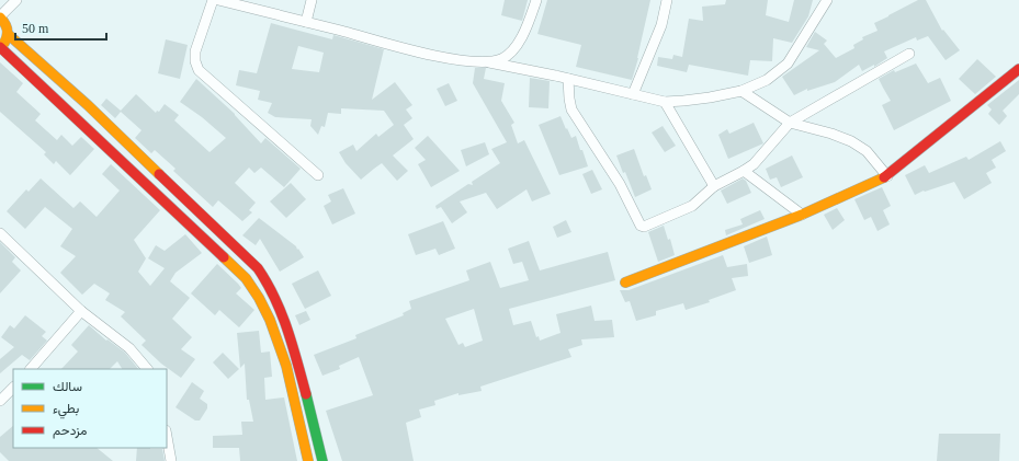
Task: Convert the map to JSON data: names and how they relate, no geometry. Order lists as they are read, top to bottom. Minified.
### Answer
{"legend":["سالك","بطيء","مزدحم"],"scale_bar":"50 m"}
